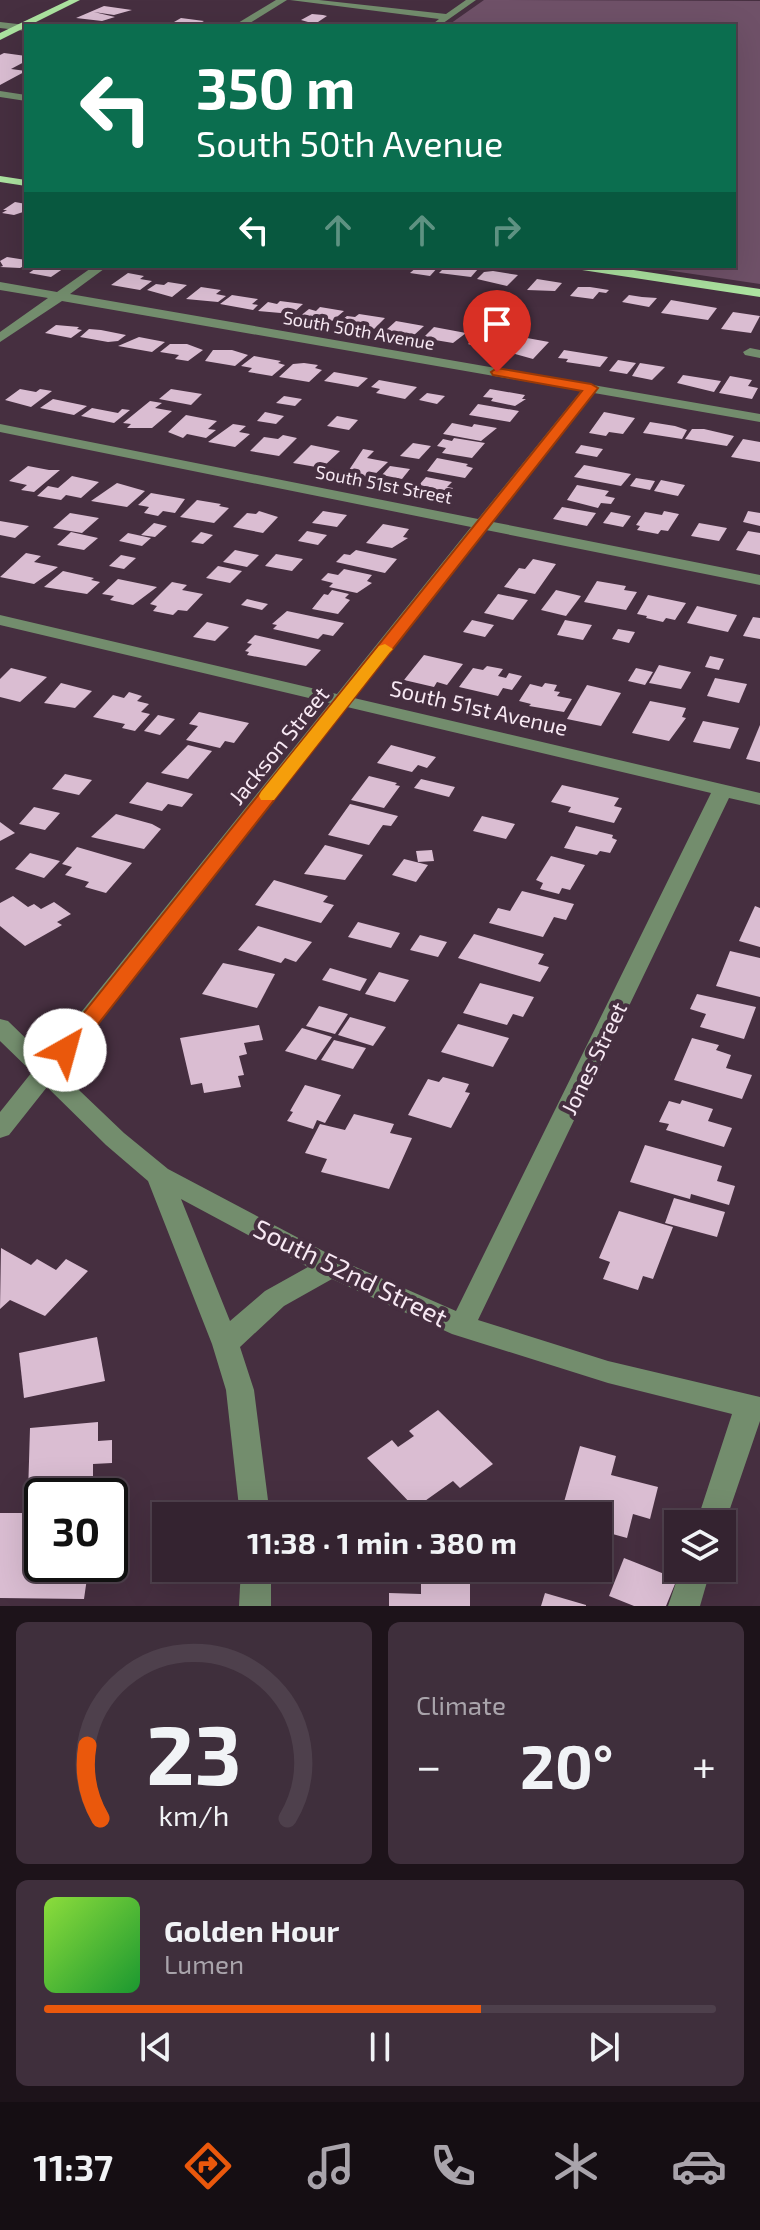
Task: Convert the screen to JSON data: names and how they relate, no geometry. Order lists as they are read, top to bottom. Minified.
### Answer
{"streets":{"street":["South 50th Avenue","South 51st Street","South 51st Avenue","Jackson Street","Jones Street","South 52nd Street"]},"crossings":[["South 50th Avenue","Jackson Street"],["South 51st Street","Jackson Street"],["South 51st Avenue","Jackson Street"],["South 51st Avenue","Jones Street"],["Jackson Street","South 52nd Street"],["Jones Street","South 52nd Street"]],"page":{"turn":["350 m","South 50th Avenue"],"limit":"30","trip":"11:38 · 1 min · 380 m","tile":"Climate","heat":["−","20°","+"],"song":["Golden Hour","Lumen"],"tabs":"11:37","gauge":["23","km/h"]}}
